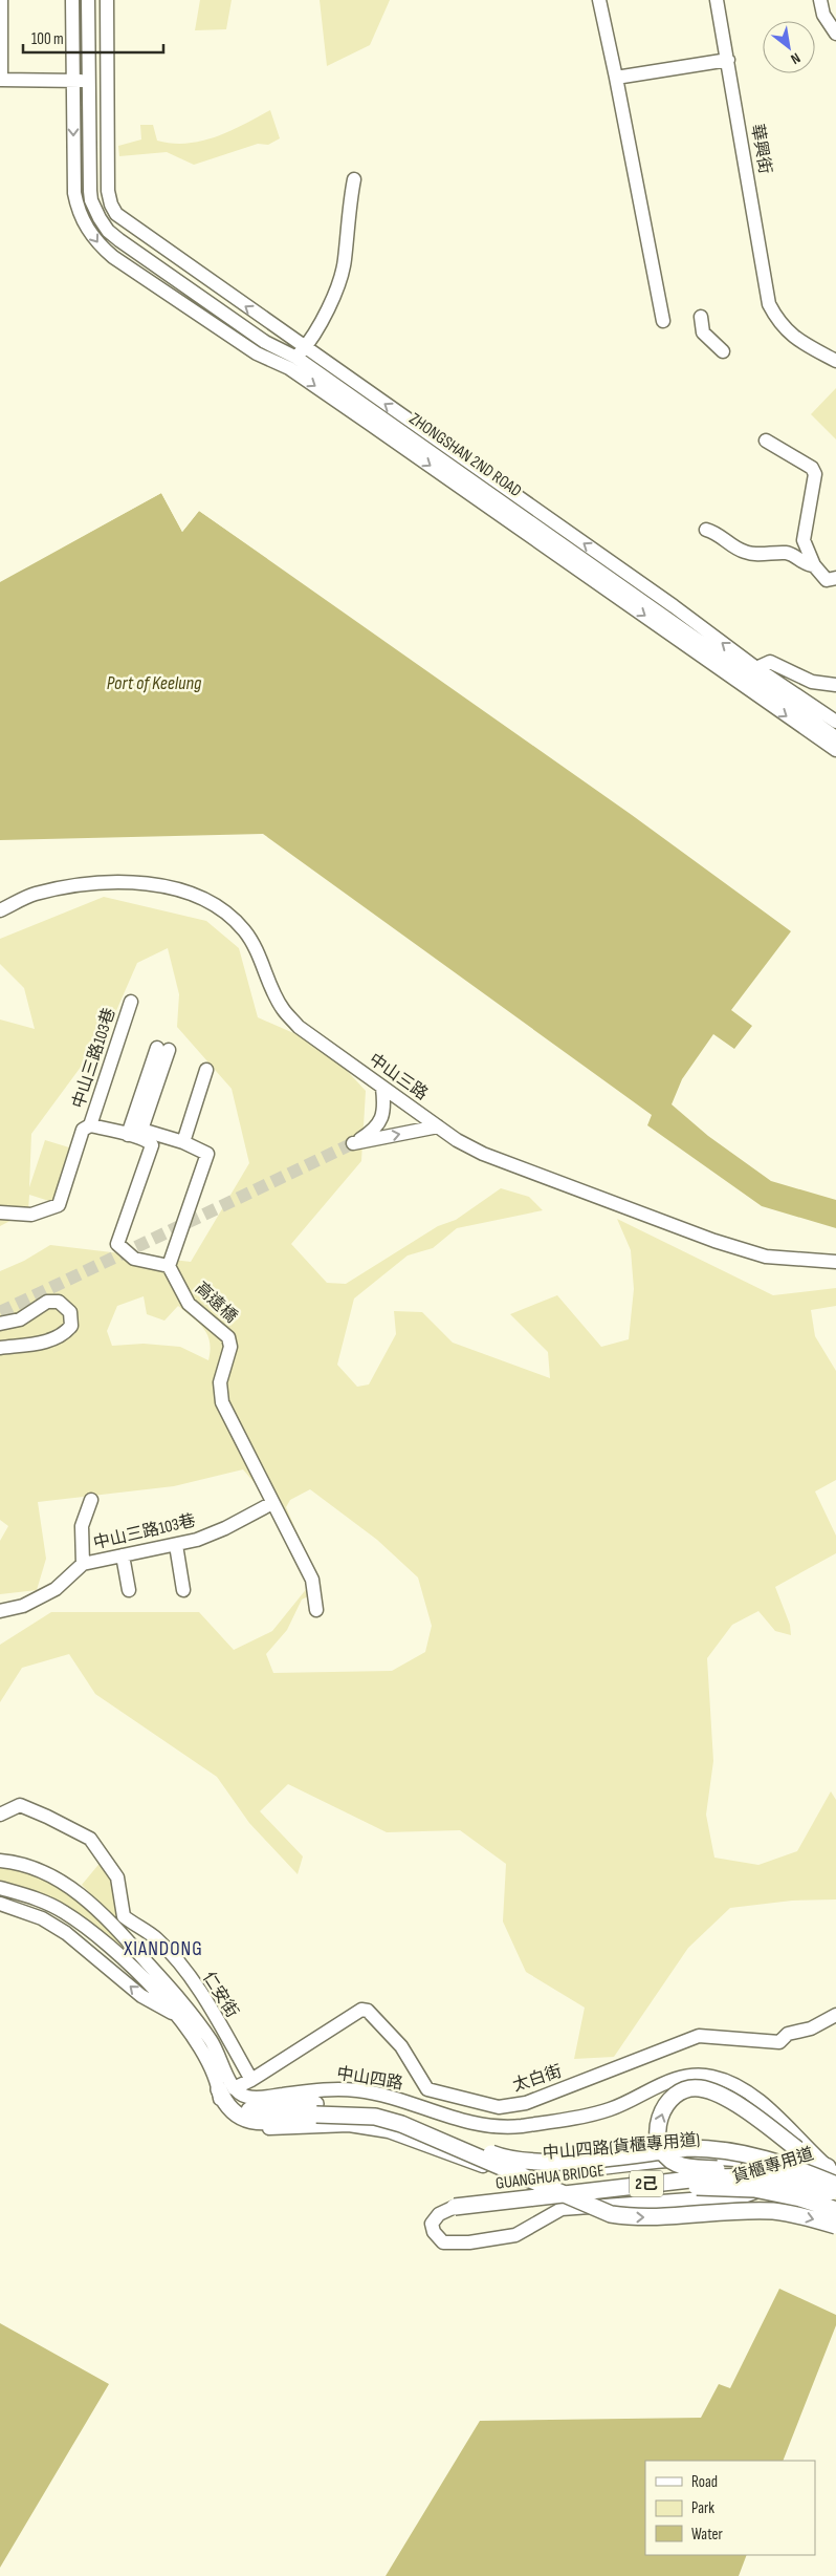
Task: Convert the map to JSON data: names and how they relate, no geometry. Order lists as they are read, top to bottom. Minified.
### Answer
{"streets":{"main road":["GUANGHUA BRIDGE","2己"],"street":["華興街","ZHONGSHAN 2ND ROAD","中山三路103巷","中山三路","高遠橋","仁安街","中山四路","太白街","中山四路(貨櫃專用道)","貨櫃專用道"]},"crossings":[["中山三路103巷","高遠橋"],["仁安街","太白街"],["中山四路","太白街"],["中山四路","中山四路(貨櫃專用道)"],["中山四路","貨櫃專用道"],["太白街","中山四路(貨櫃專用道)"],["中山四路(貨櫃專用道)","貨櫃專用道"],["貨櫃專用道","GUANGHUA BRIDGE"]],"districts":["XIANDONG"],"water":["Port of Keelung"],"legend":["Road","Park","Water"],"scale_bar":"100 m","north":"bottom right"}
